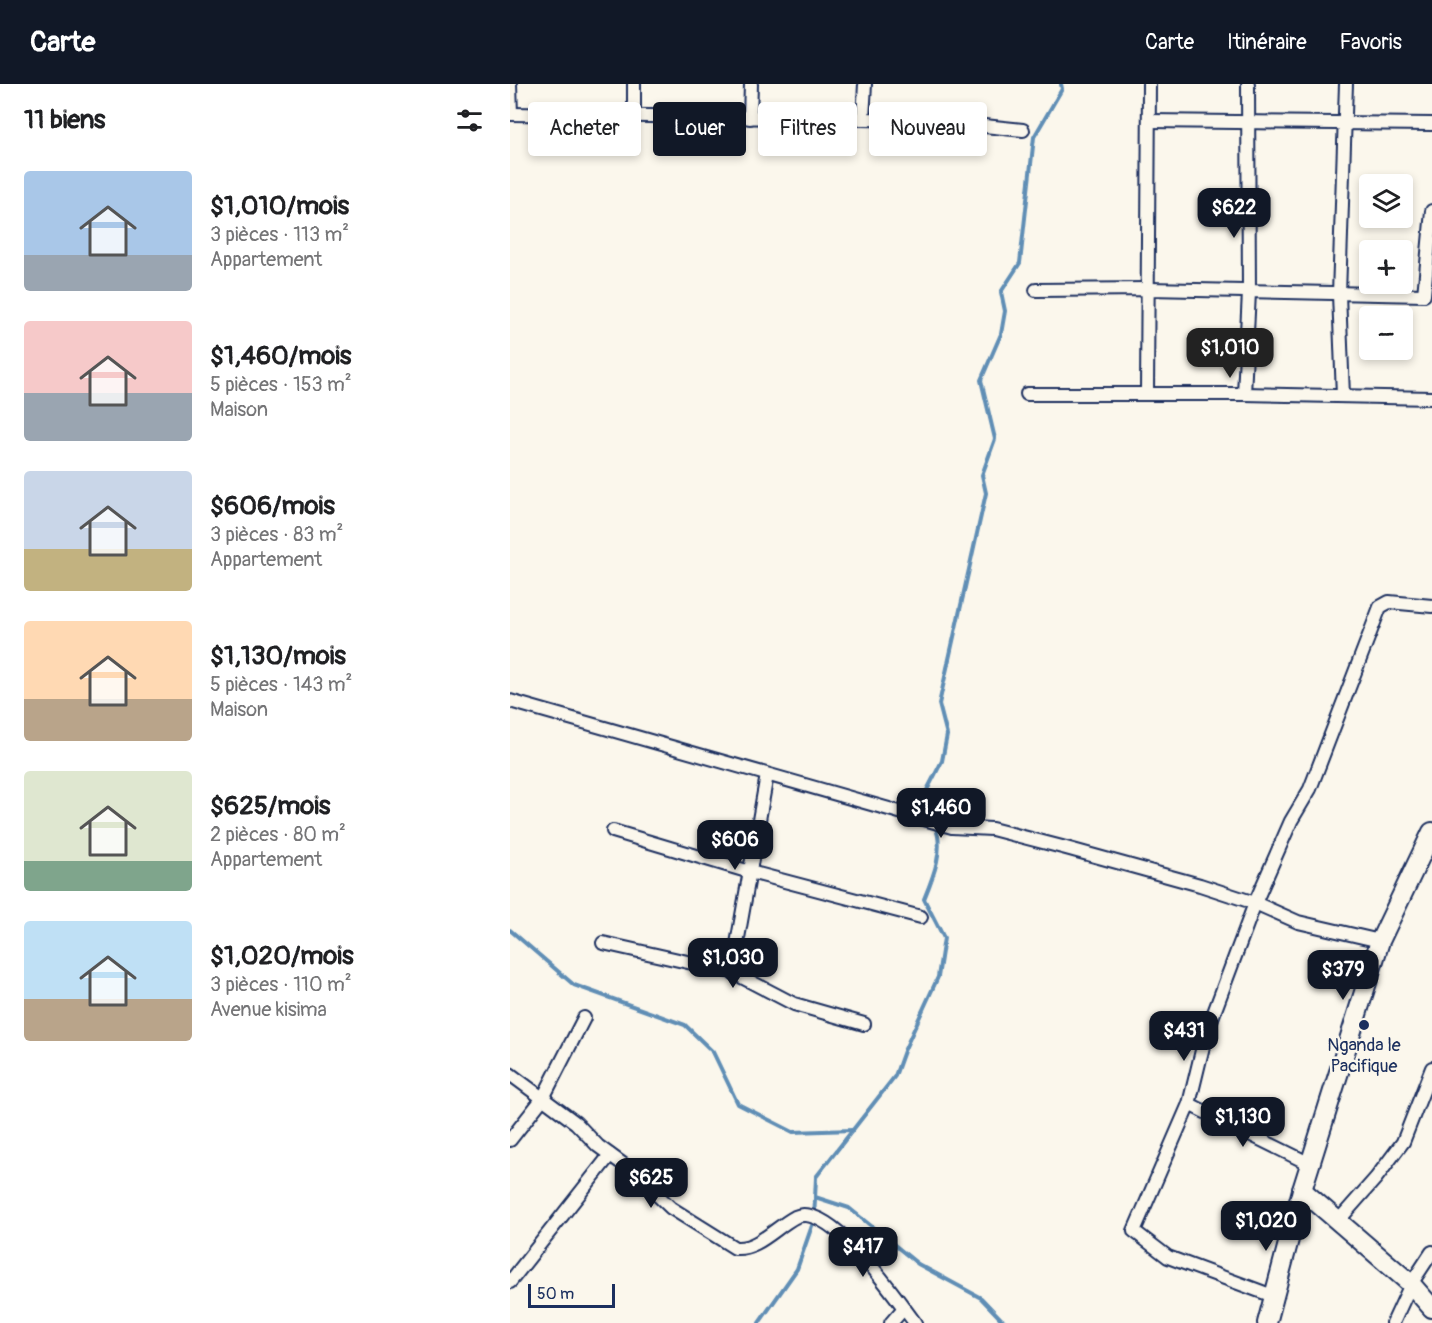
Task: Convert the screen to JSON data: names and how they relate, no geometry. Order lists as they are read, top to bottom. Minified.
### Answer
{"places":["Nganda le Pacifique"],"scale_bar":"50 m","page":{"header":"Carte","nav":["Carte","Itinéraire","Favoris"],"heading":"11 biens","chip":["Acheter","Louer","Filtres","Nouveau"],"list":[{"name":"$1,010/mois","note":"3 pièces · 113 m² · Appartement"},{"name":"$1,460/mois","note":"5 pièces · 153 m² · Maison"},{"name":"$606/mois","note":"3 pièces · 83 m² · Appartement"},{"name":"$1,130/mois","note":"5 pièces · 143 m² · Maison"},{"name":"$625/mois","note":"2 pièces · 80 m² · Appartement"},{"name":"$1,020/mois","note":"3 pièces · 110 m² · Avenue kisima"}],"map_buttons":["+","−"],"price":["$622","$1,010","$1,460","$606","$1,030","$379","$431","$1,130","$625","$1,020","$417"],"scale":"50 m"}}
